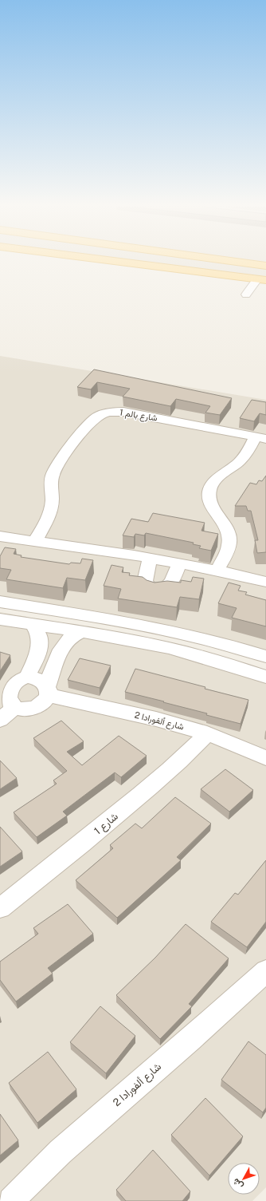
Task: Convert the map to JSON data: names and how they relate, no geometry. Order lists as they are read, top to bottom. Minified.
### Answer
{"streets":{"street":["شارع بالم 1","شارع ألفورادا 2","شارع 1"]},"crossings":[["شارع ألفورادا 2","شارع 1"]],"north":"bottom left"}
